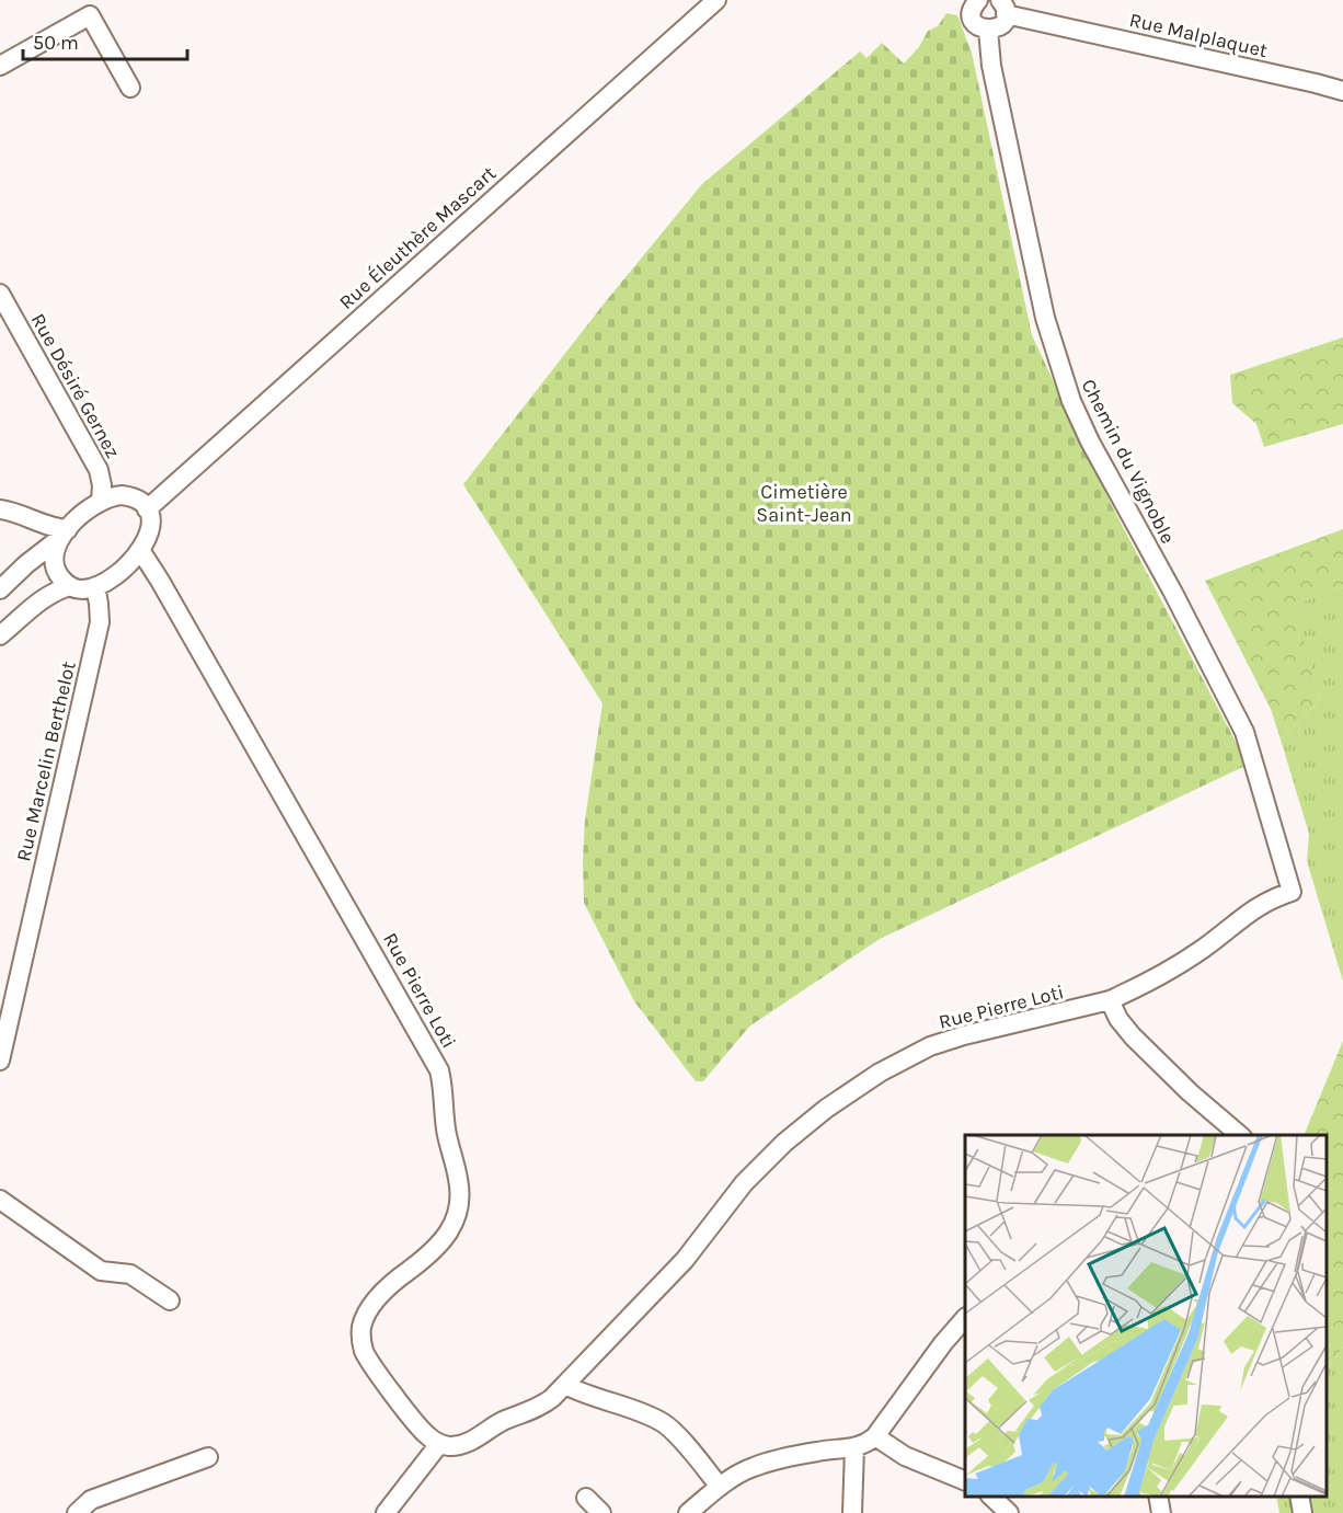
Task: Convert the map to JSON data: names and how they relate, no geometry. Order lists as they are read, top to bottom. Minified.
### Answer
{"streets":{"street":["Rue Malplaquet","Rue Éleuthère Mascart","Rue Désiré Gernez","Chemin du Vignoble","Rue Marcelin Berthelot","Rue Pierre Loti"]},"crossings":[["Rue Éleuthère Mascart","Rue Désiré Gernez"],["Rue Éleuthère Mascart","Rue Marcelin Berthelot"],["Rue Éleuthère Mascart","Rue Pierre Loti"],["Rue Désiré Gernez","Rue Marcelin Berthelot"],["Rue Désiré Gernez","Rue Pierre Loti"],["Chemin du Vignoble","Rue Pierre Loti"],["Rue Marcelin Berthelot","Rue Pierre Loti"]],"parks":["Cimetière Saint-Jean"],"scale_bar":"50 m"}
